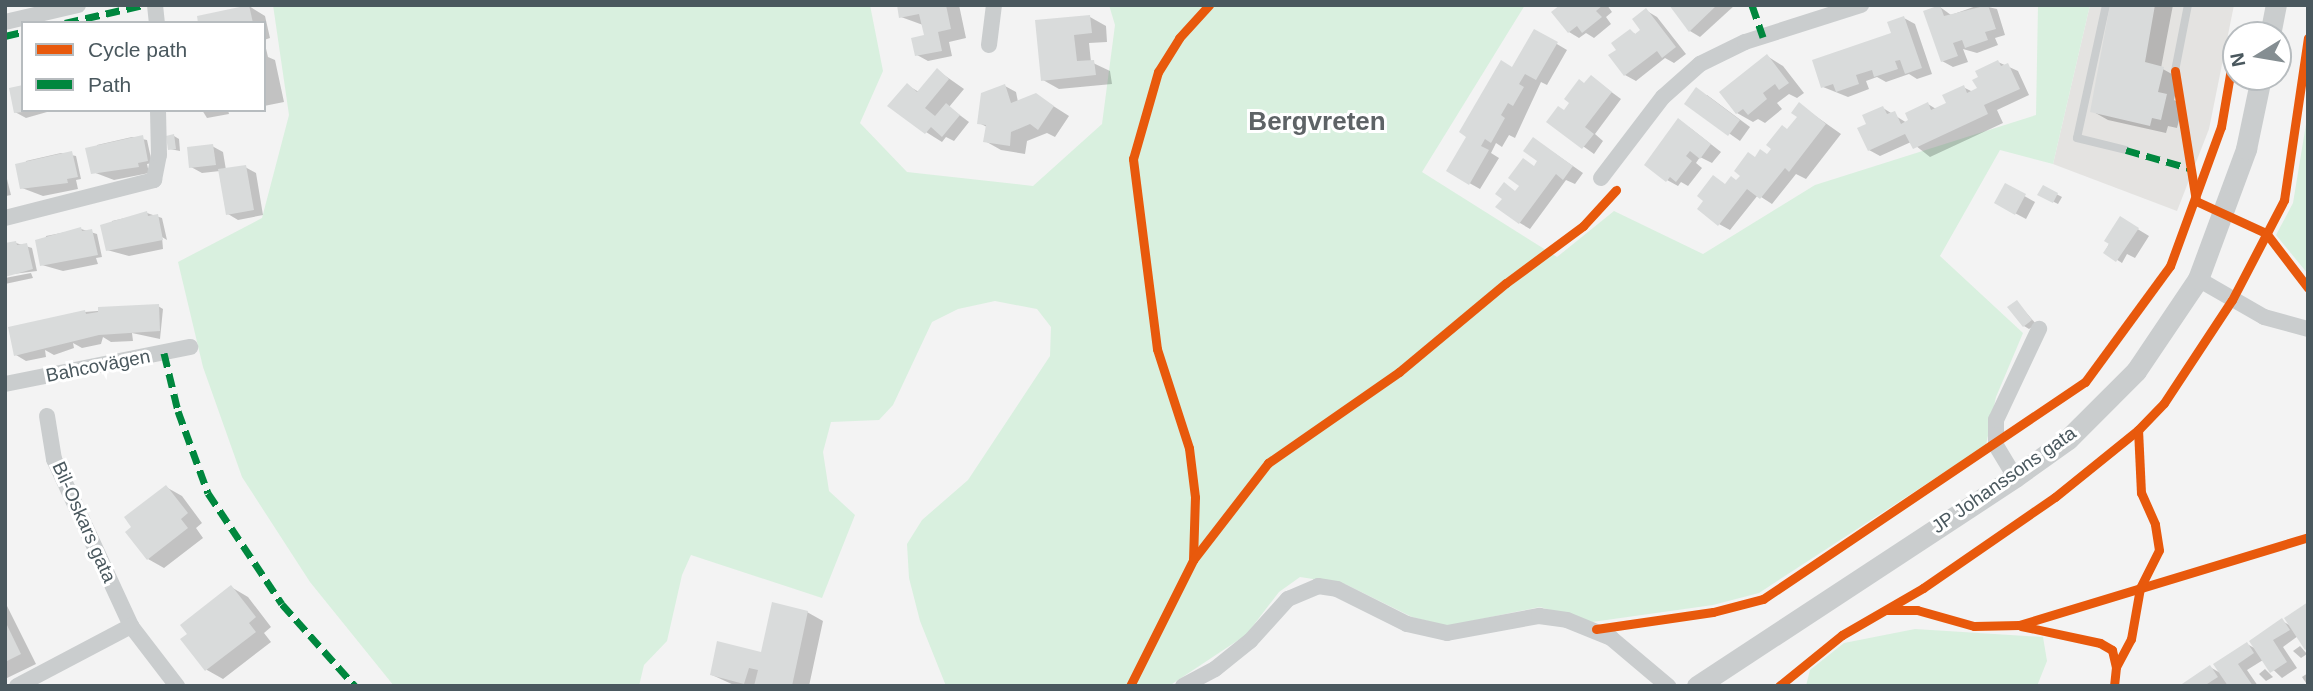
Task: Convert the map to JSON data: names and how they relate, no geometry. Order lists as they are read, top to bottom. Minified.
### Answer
{"streets":{"street":["Bahcovägen","JP Johanssons gata","Bil-Oskars gata"]},"districts":["Bergvreten"],"legend":["Cycle path","Path"],"north":"left"}
